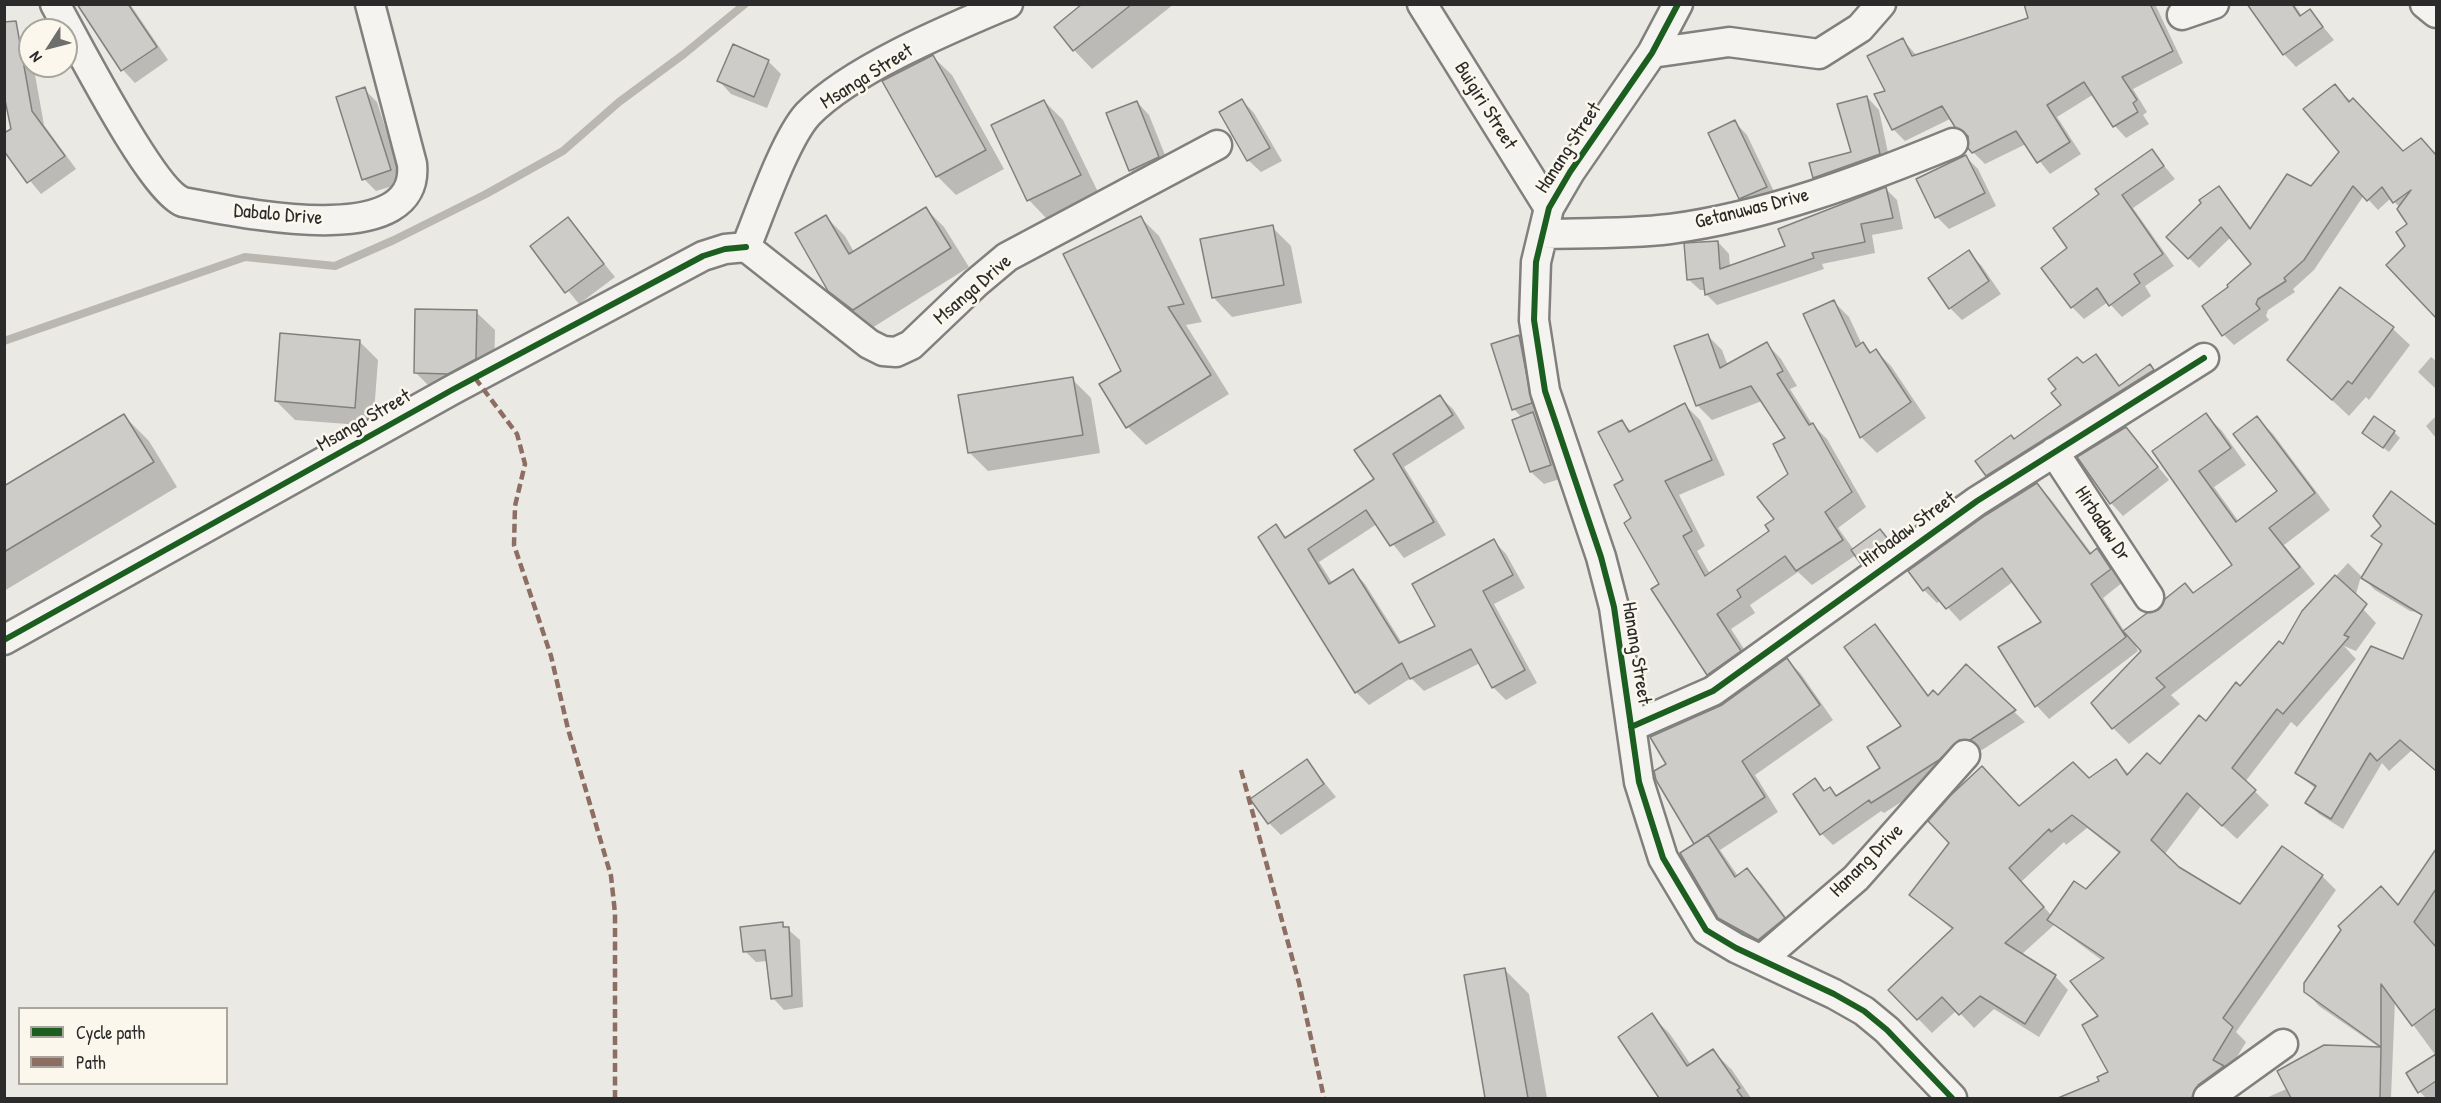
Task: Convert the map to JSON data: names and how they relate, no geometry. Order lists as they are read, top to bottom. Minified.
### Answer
{"streets":{"street":["Msanga Street","Buigiri Street","Hanang Street","Getanuwas Drive","Dabalo Drive","Msanga Drive","Hirbadaw Dr","Hirbadaw Street","Hanang Drive"]},"crossings":[["Msanga Street","Msanga Drive"],["Buigiri Street","Hanang Street"],["Buigiri Street","Getanuwas Drive"],["Hanang Street","Getanuwas Drive"],["Hanang Street","Hirbadaw Street"],["Hanang Street","Hanang Drive"],["Hirbadaw Dr","Hirbadaw Street"]],"legend":["Cycle path","Path"],"north":"bottom left"}
